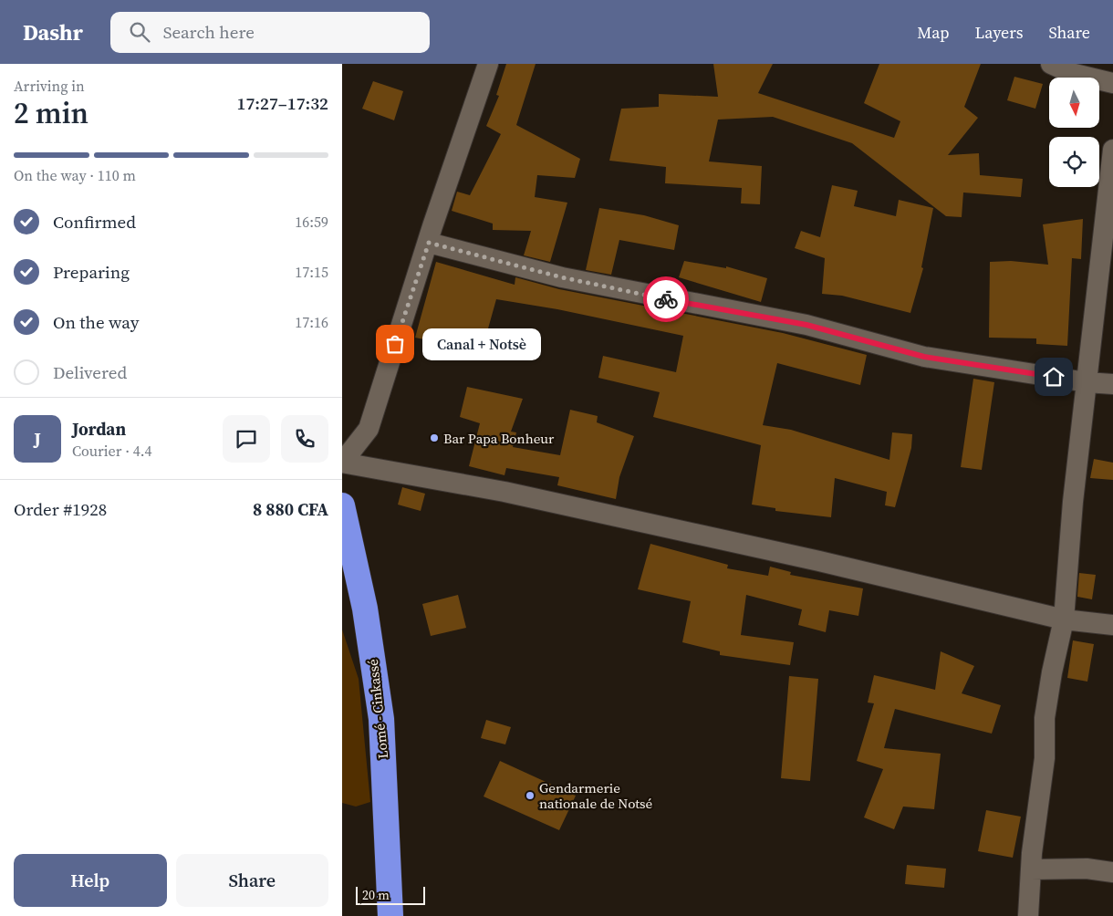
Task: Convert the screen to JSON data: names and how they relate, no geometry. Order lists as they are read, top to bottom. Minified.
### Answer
{"streets":{"highway":["Lomé - Cinkassé"]},"places":["Canal + Notsè","Bar Papa Bonheur","Gendarmerie nationale de Notsé"],"scale_bar":"20 m","north":"bottom","page":{"header":"Dashr","search":"Search here","nav":["Map","Layers","Share"],"heading":["2 min","Arriving in","17:27–17:32"],"panel":["Jordan","Courier · 4.4","Order #1928","8 880 CFA"],"bar":"On the way · 110 m","list":[["Confirmed","16:59"],["Preparing","17:15"],["On the way","17:16"],"Delivered"],"bubble":"Canal + Notsè","round":"J","buttons":["Help","Share"],"scale":"20 m"}}
